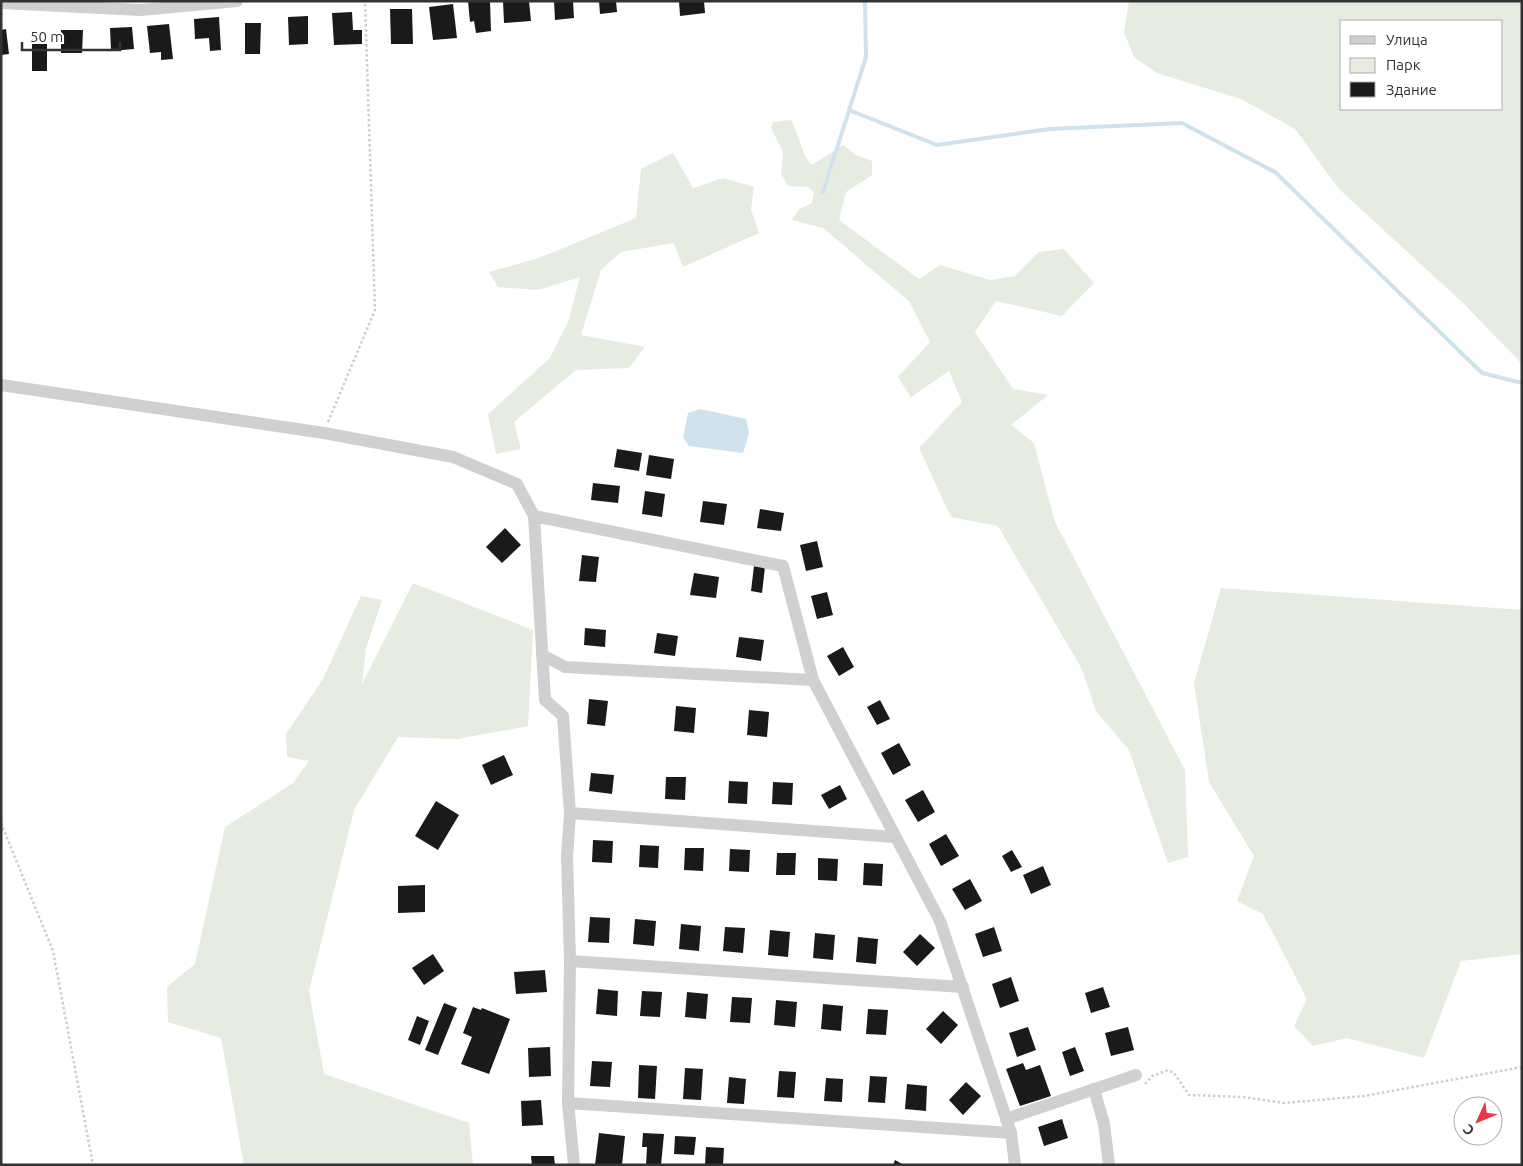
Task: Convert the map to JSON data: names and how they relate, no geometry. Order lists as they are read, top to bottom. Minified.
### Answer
{"legend":["Улица","Парк","Здание"],"scale_bar":"50 m","north":"bottom left"}
